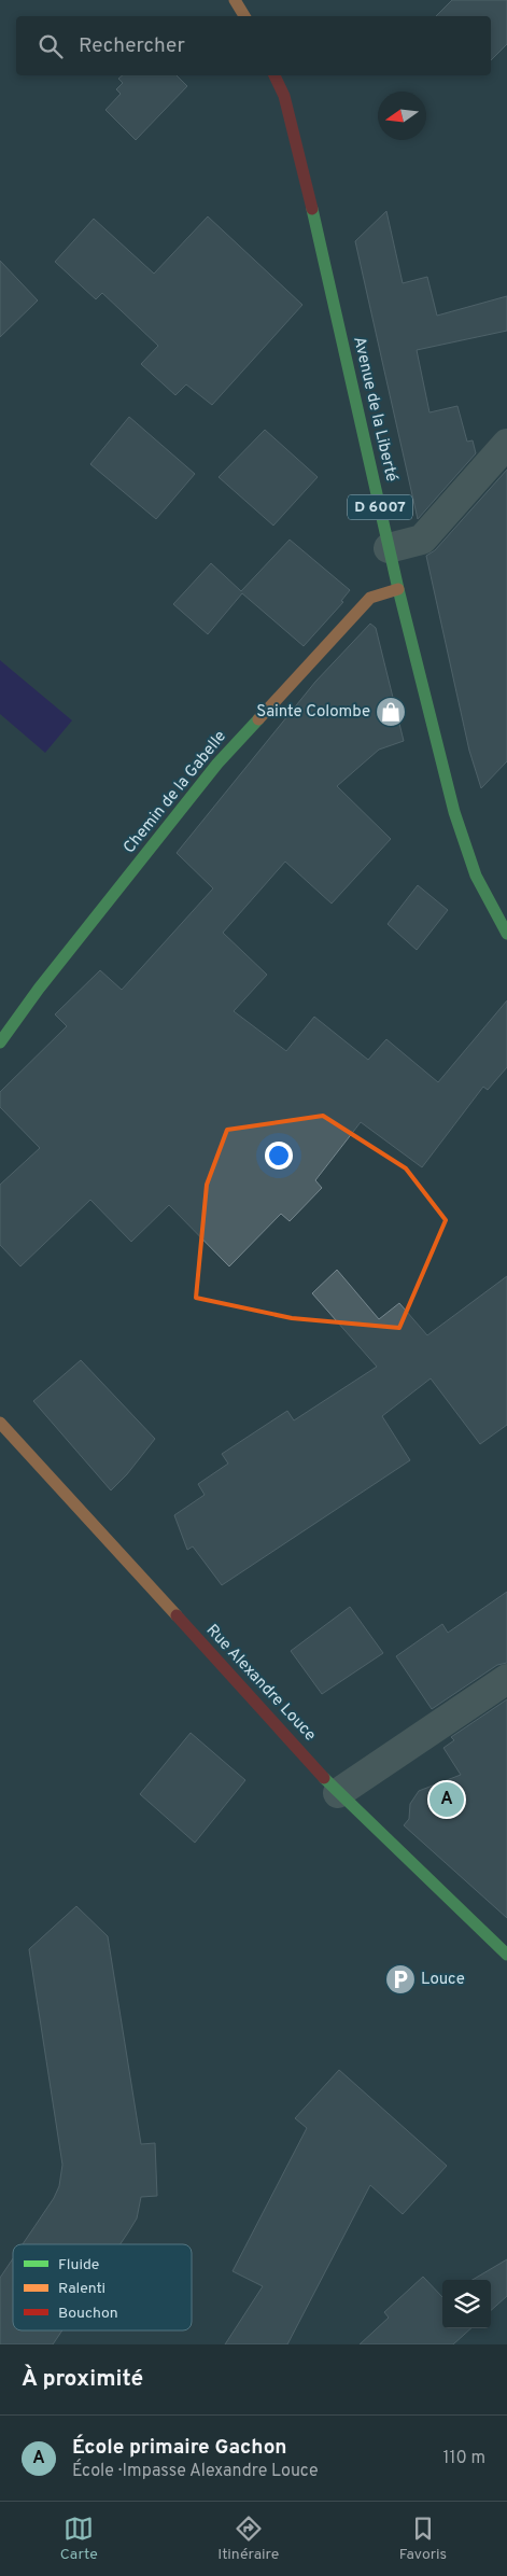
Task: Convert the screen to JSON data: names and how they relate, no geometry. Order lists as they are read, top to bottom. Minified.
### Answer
{"streets":{"street":["Avenue de la Liberté","D 6007","Chemin de la Gabelle","Rue Alexandre Louce"]},"crossings":[["Avenue de la Liberté","Chemin de la Gabelle"]],"places":{"shop":["Sainte Colombe"],"parking":["Louce"]},"legend":["Fluide","Ralenti","Bouchon"],"north":"left","page":{"search":"Rechercher","pins":"A","heading":"À proximité","list":[{"mark":"A","name":"École primaire Gachon","note":"École · Impasse Alexandre Louce","value":"110 m"}],"nav":["Carte","Itinéraire","Favoris"]}}
